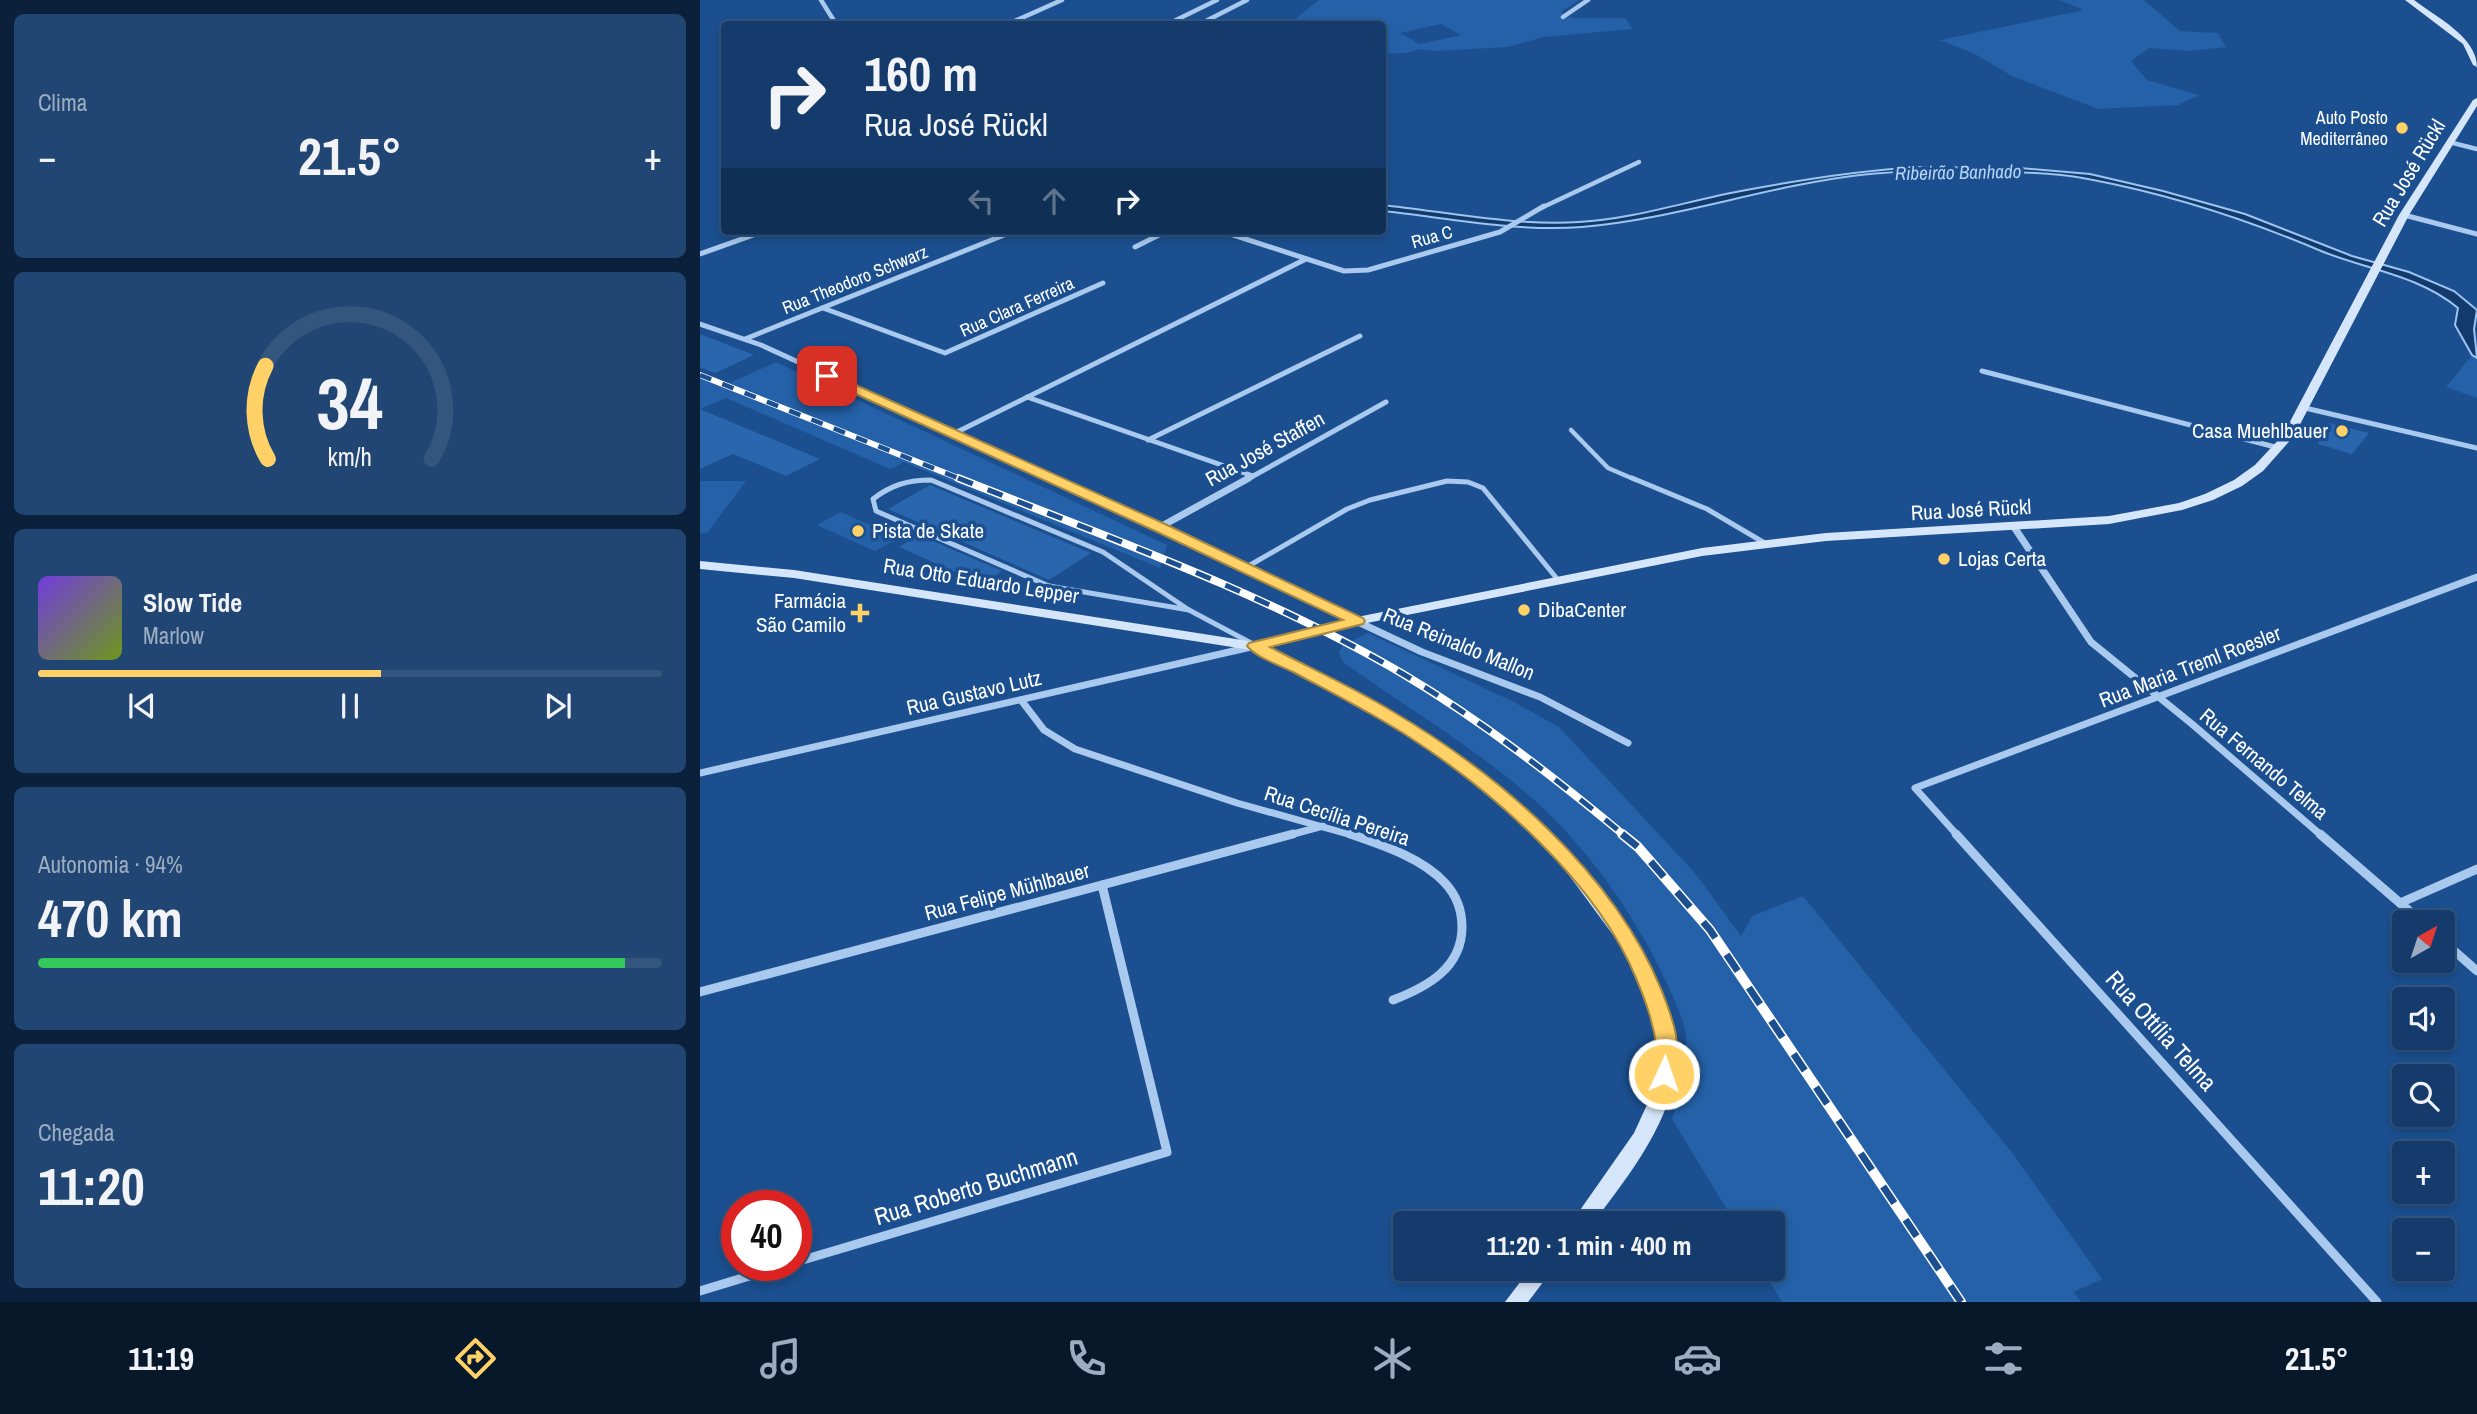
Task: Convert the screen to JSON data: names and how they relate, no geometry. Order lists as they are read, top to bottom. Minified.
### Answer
{"streets":{"main road":["Rua José Rückl","Rua Otto Eduardo Lepper"],"street":["Rua C","Rua Theodoro Schwarz","Rua Clara Ferreira","Rua José Staffen","Rua Reinaldo Mallon","Rua Maria Treml Roesler","Rua Gustavo Lutz","Rua Fernando Telma","Rua Cecília Pereira","Rua Felipe Mühlbauer","Rua Ottília Telma","Rua Roberto Buchmann"]},"crossings":[["Rua José Rückl","Rua Otto Eduardo Lepper"],["Rua José Rückl","Rua Reinaldo Mallon"],["Rua José Rückl","Rua Gustavo Lutz"],["Rua José Rückl","Rua Fernando Telma"],["Rua Theodoro Schwarz","Rua Clara Ferreira"],["Rua Theodoro Schwarz","Rua Reinaldo Mallon"],["Rua José Staffen","Rua Reinaldo Mallon"],["Rua Otto Eduardo Lepper","Rua Gustavo Lutz"],["Rua Maria Treml Roesler","Rua Fernando Telma"],["Rua Maria Treml Roesler","Rua Ottília Telma"],["Rua Gustavo Lutz","Rua Cecília Pereira"],["Rua Cecília Pereira","Rua Felipe Mühlbauer"],["Rua Felipe Mühlbauer","Rua Roberto Buchmann"]],"water":["Ribeirão Banhado"],"places":{"other":["Auto Posto Mediterrâneo","Casa Muehlbauer","Pista de Skate","Lojas Certa","DibaCenter"],"health":["Farmácia São Camilo"]},"north":"top right","page":{"tile":["Clima",["Autonomia · 94%","470 km"],["Chegada","11:20"]],"turn":["160 m","Rua José Rückl"],"heat":["−","21.5°","+"],"song":["Slow Tide","Marlow"],"map_buttons":["+","−"],"limit":"40","trip":"11:20 · 1 min · 400 m","tabs":["11:19","21.5°"],"gauge":["34","km/h"]}}
